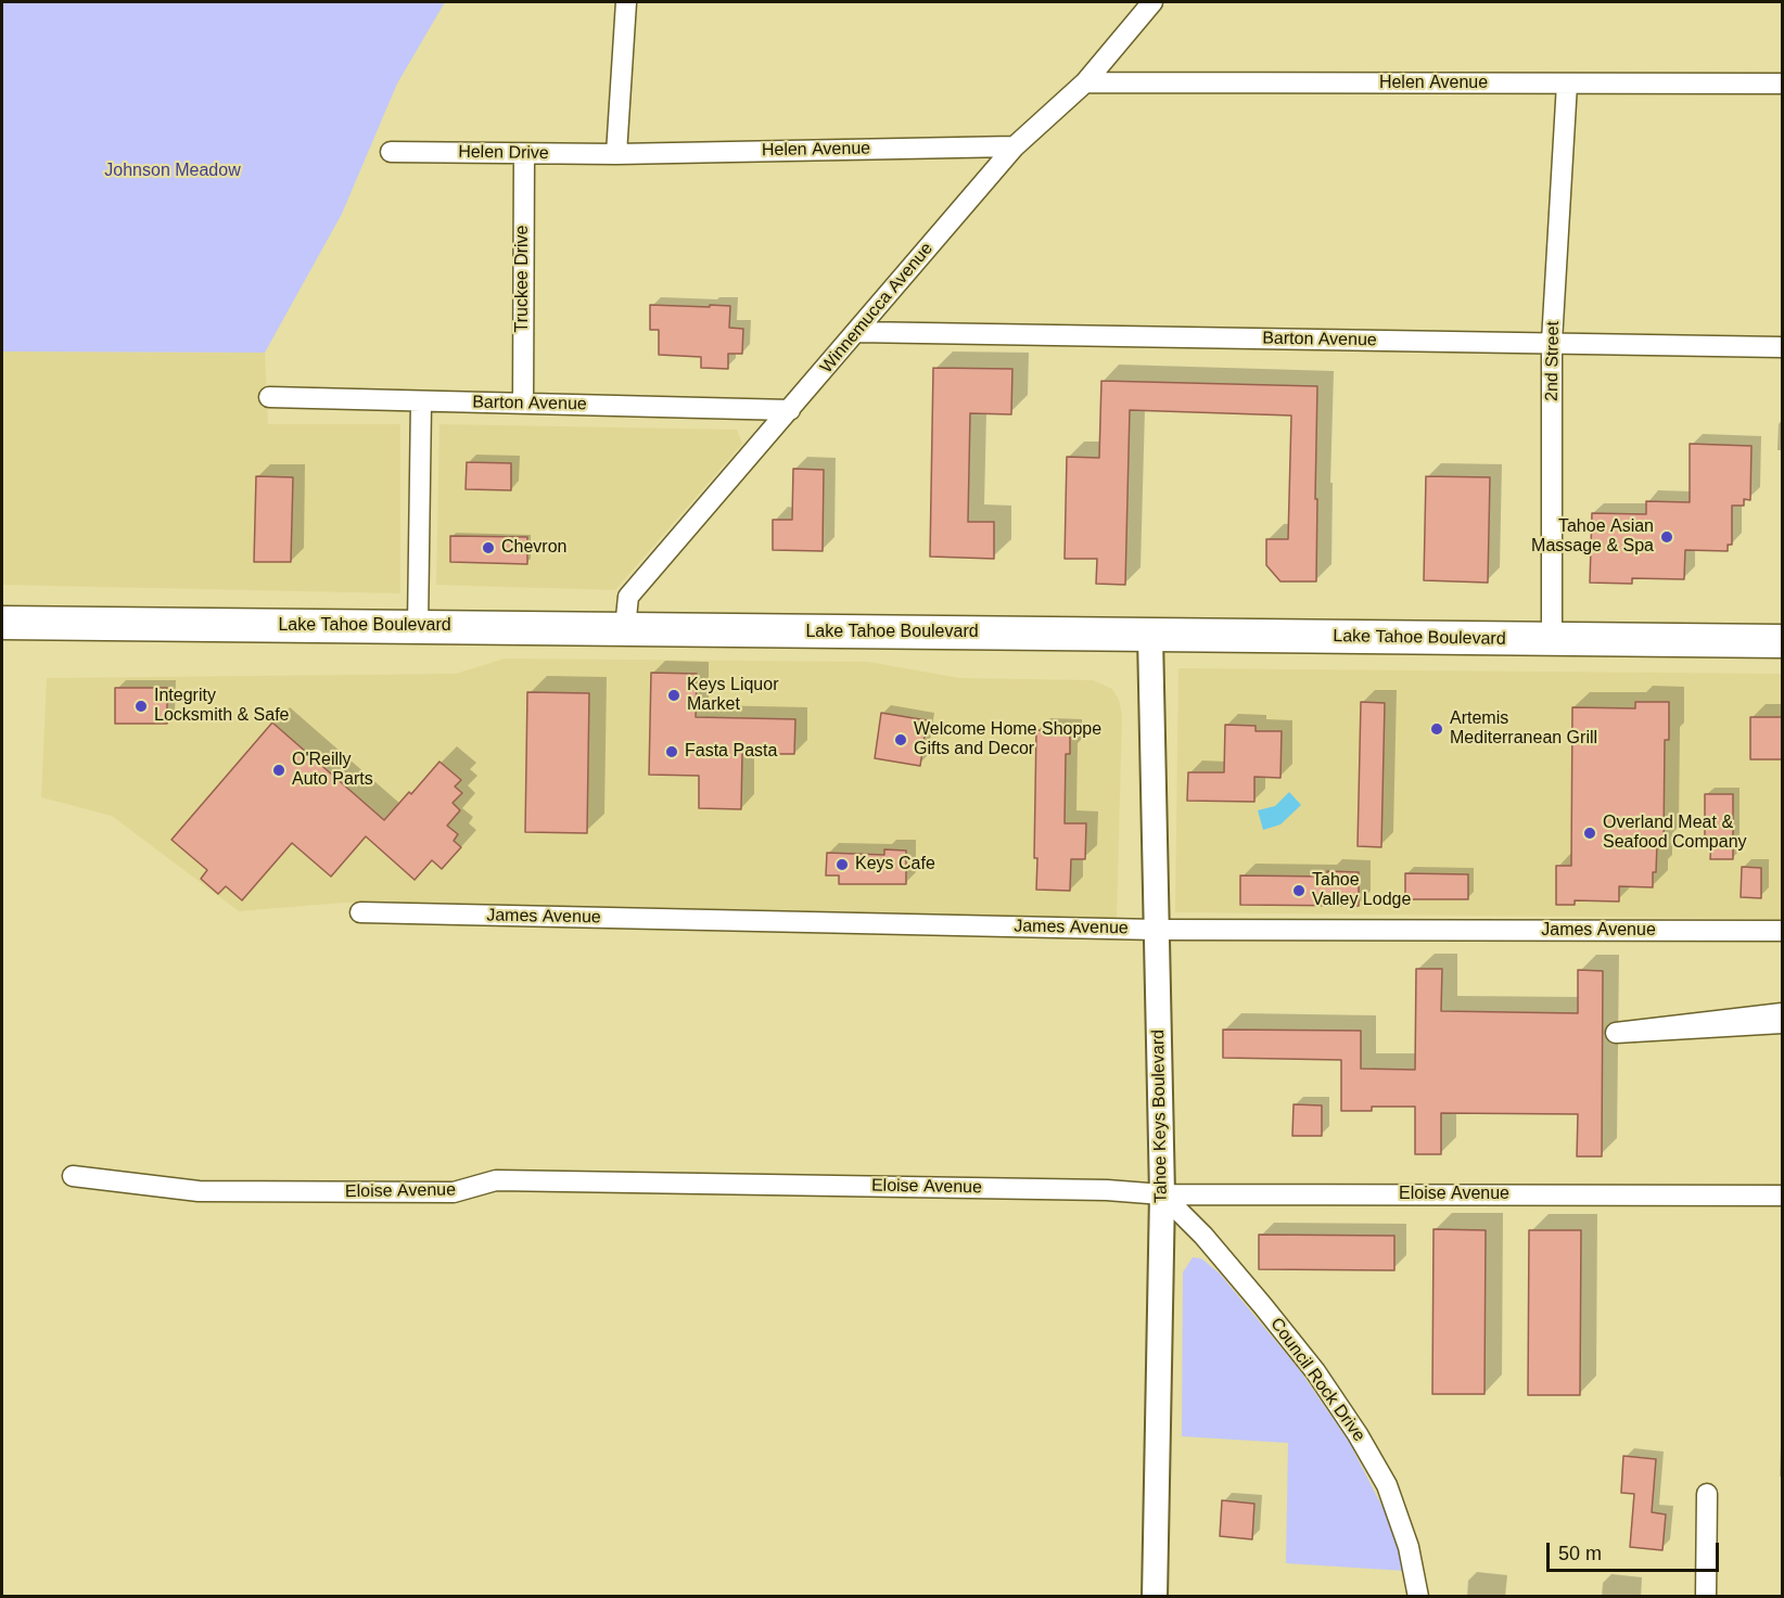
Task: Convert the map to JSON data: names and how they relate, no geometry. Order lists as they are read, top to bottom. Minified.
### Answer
{"streets":{"highway":["Lake Tahoe Boulevard"],"street":["Helen Avenue","Helen Drive","Truckee Drive","Winnemucca Avenue","Barton Avenue","2nd Street","James Avenue","Tahoe Keys Boulevard","Eloise Avenue","Council Rock Drive"]},"crossings":[["Helen Avenue","Helen Drive"],["Helen Avenue","Winnemucca Avenue"],["Helen Avenue","2nd Street"],["Helen Drive","Truckee Drive"],["Truckee Drive","Barton Avenue"],["Winnemucca Avenue","Barton Avenue"],["Winnemucca Avenue","Lake Tahoe Boulevard"],["Barton Avenue","2nd Street"],["2nd Street","Lake Tahoe Boulevard"],["Lake Tahoe Boulevard","Tahoe Keys Boulevard"],["James Avenue","Tahoe Keys Boulevard"],["Tahoe Keys Boulevard","Eloise Avenue"],["Tahoe Keys Boulevard","Council Rock Drive"],["Eloise Avenue","Council Rock Drive"]],"parks":["Johnson Meadow"],"places":["Tahoe Asian Massage & Spa","Chevron","Keys Liquor Market","Integrity Locksmith & Safe","Artemis Mediterranean Grill","Welcome Home Shoppe Gifts and Decor","Fasta Pasta","O'Reilly Auto Parts","Overland Meat & Seafood Company","Keys Cafe","Tahoe Valley Lodge"],"scale_bar":"50 m"}
